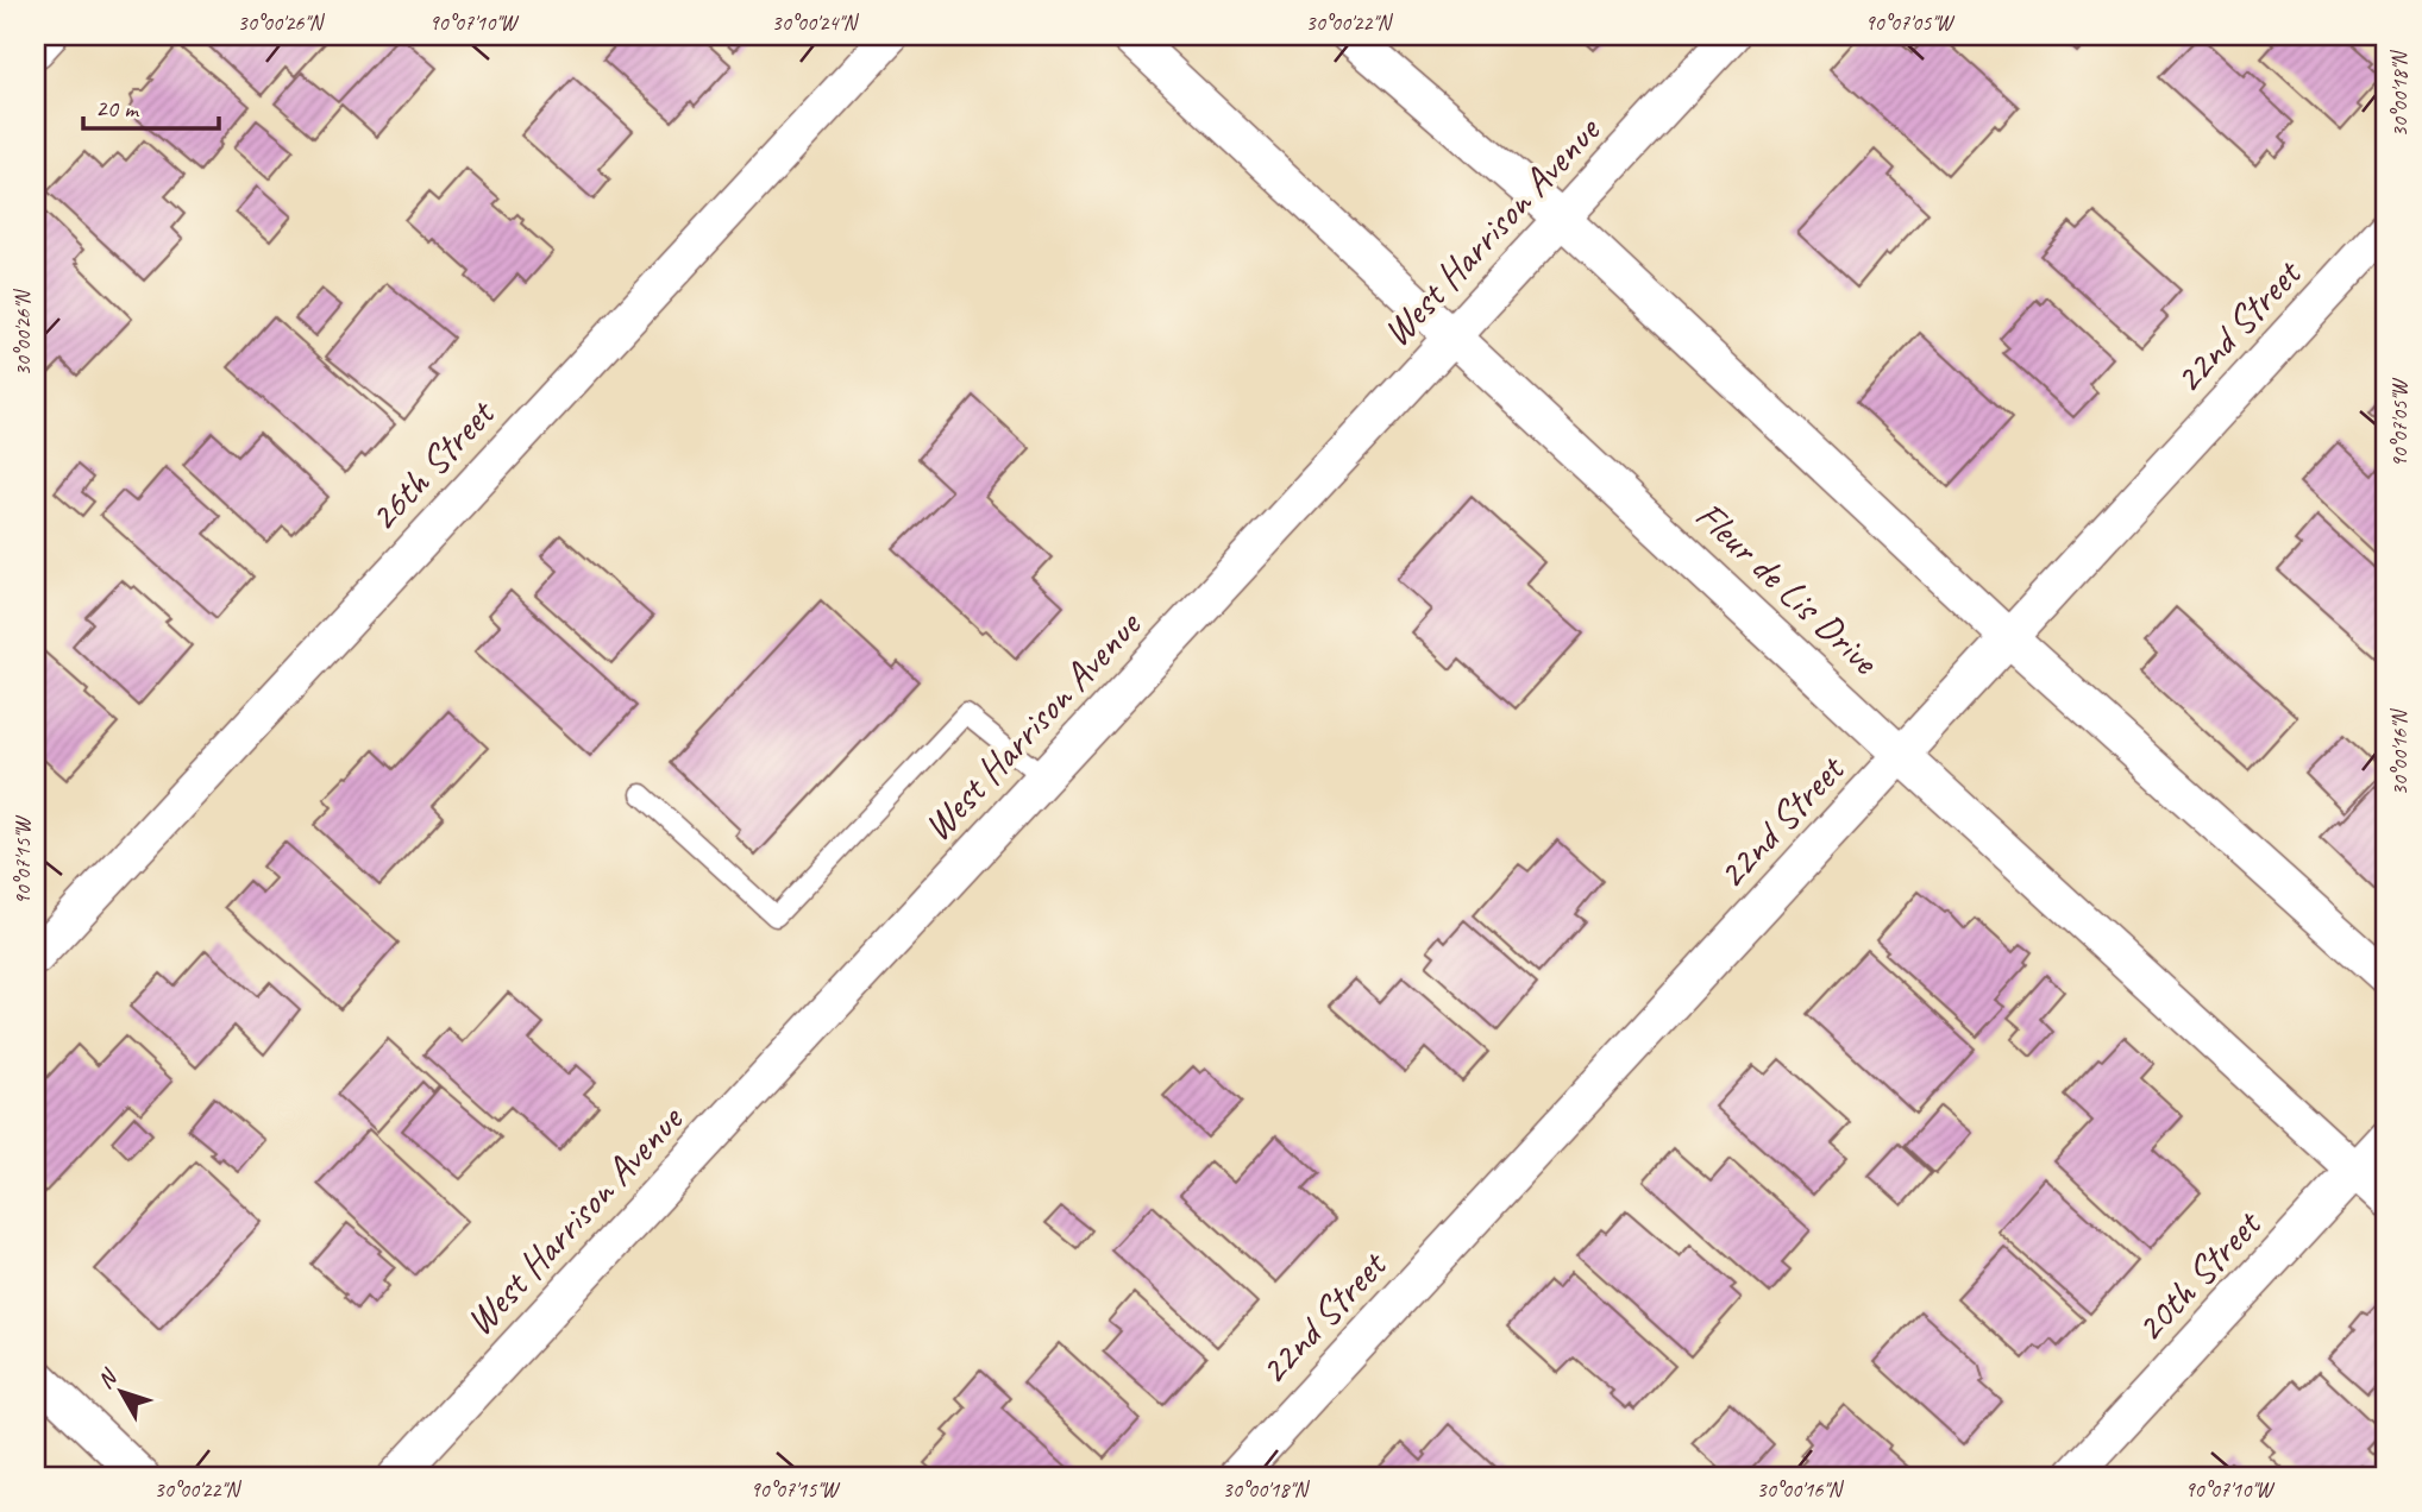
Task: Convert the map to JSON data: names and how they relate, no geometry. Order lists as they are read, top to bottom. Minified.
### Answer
{"streets":{"street":["West Harrison Avenue","22nd Street","26th Street","Fleur de Lis Drive","20th Street"]},"crossings":[["West Harrison Avenue","Fleur de Lis Drive"],["22nd Street","Fleur de Lis Drive"],["Fleur de Lis Drive","20th Street"]],"scale_bar":"20 m","north":"top left","coordinates":["30°00'26\"N","90°07'10\"W","30°00'24\"N","30°00'22\"N","90°07'05\"W","30°00'18\"N","30°00'16\"N","90°07'15\"W"]}
